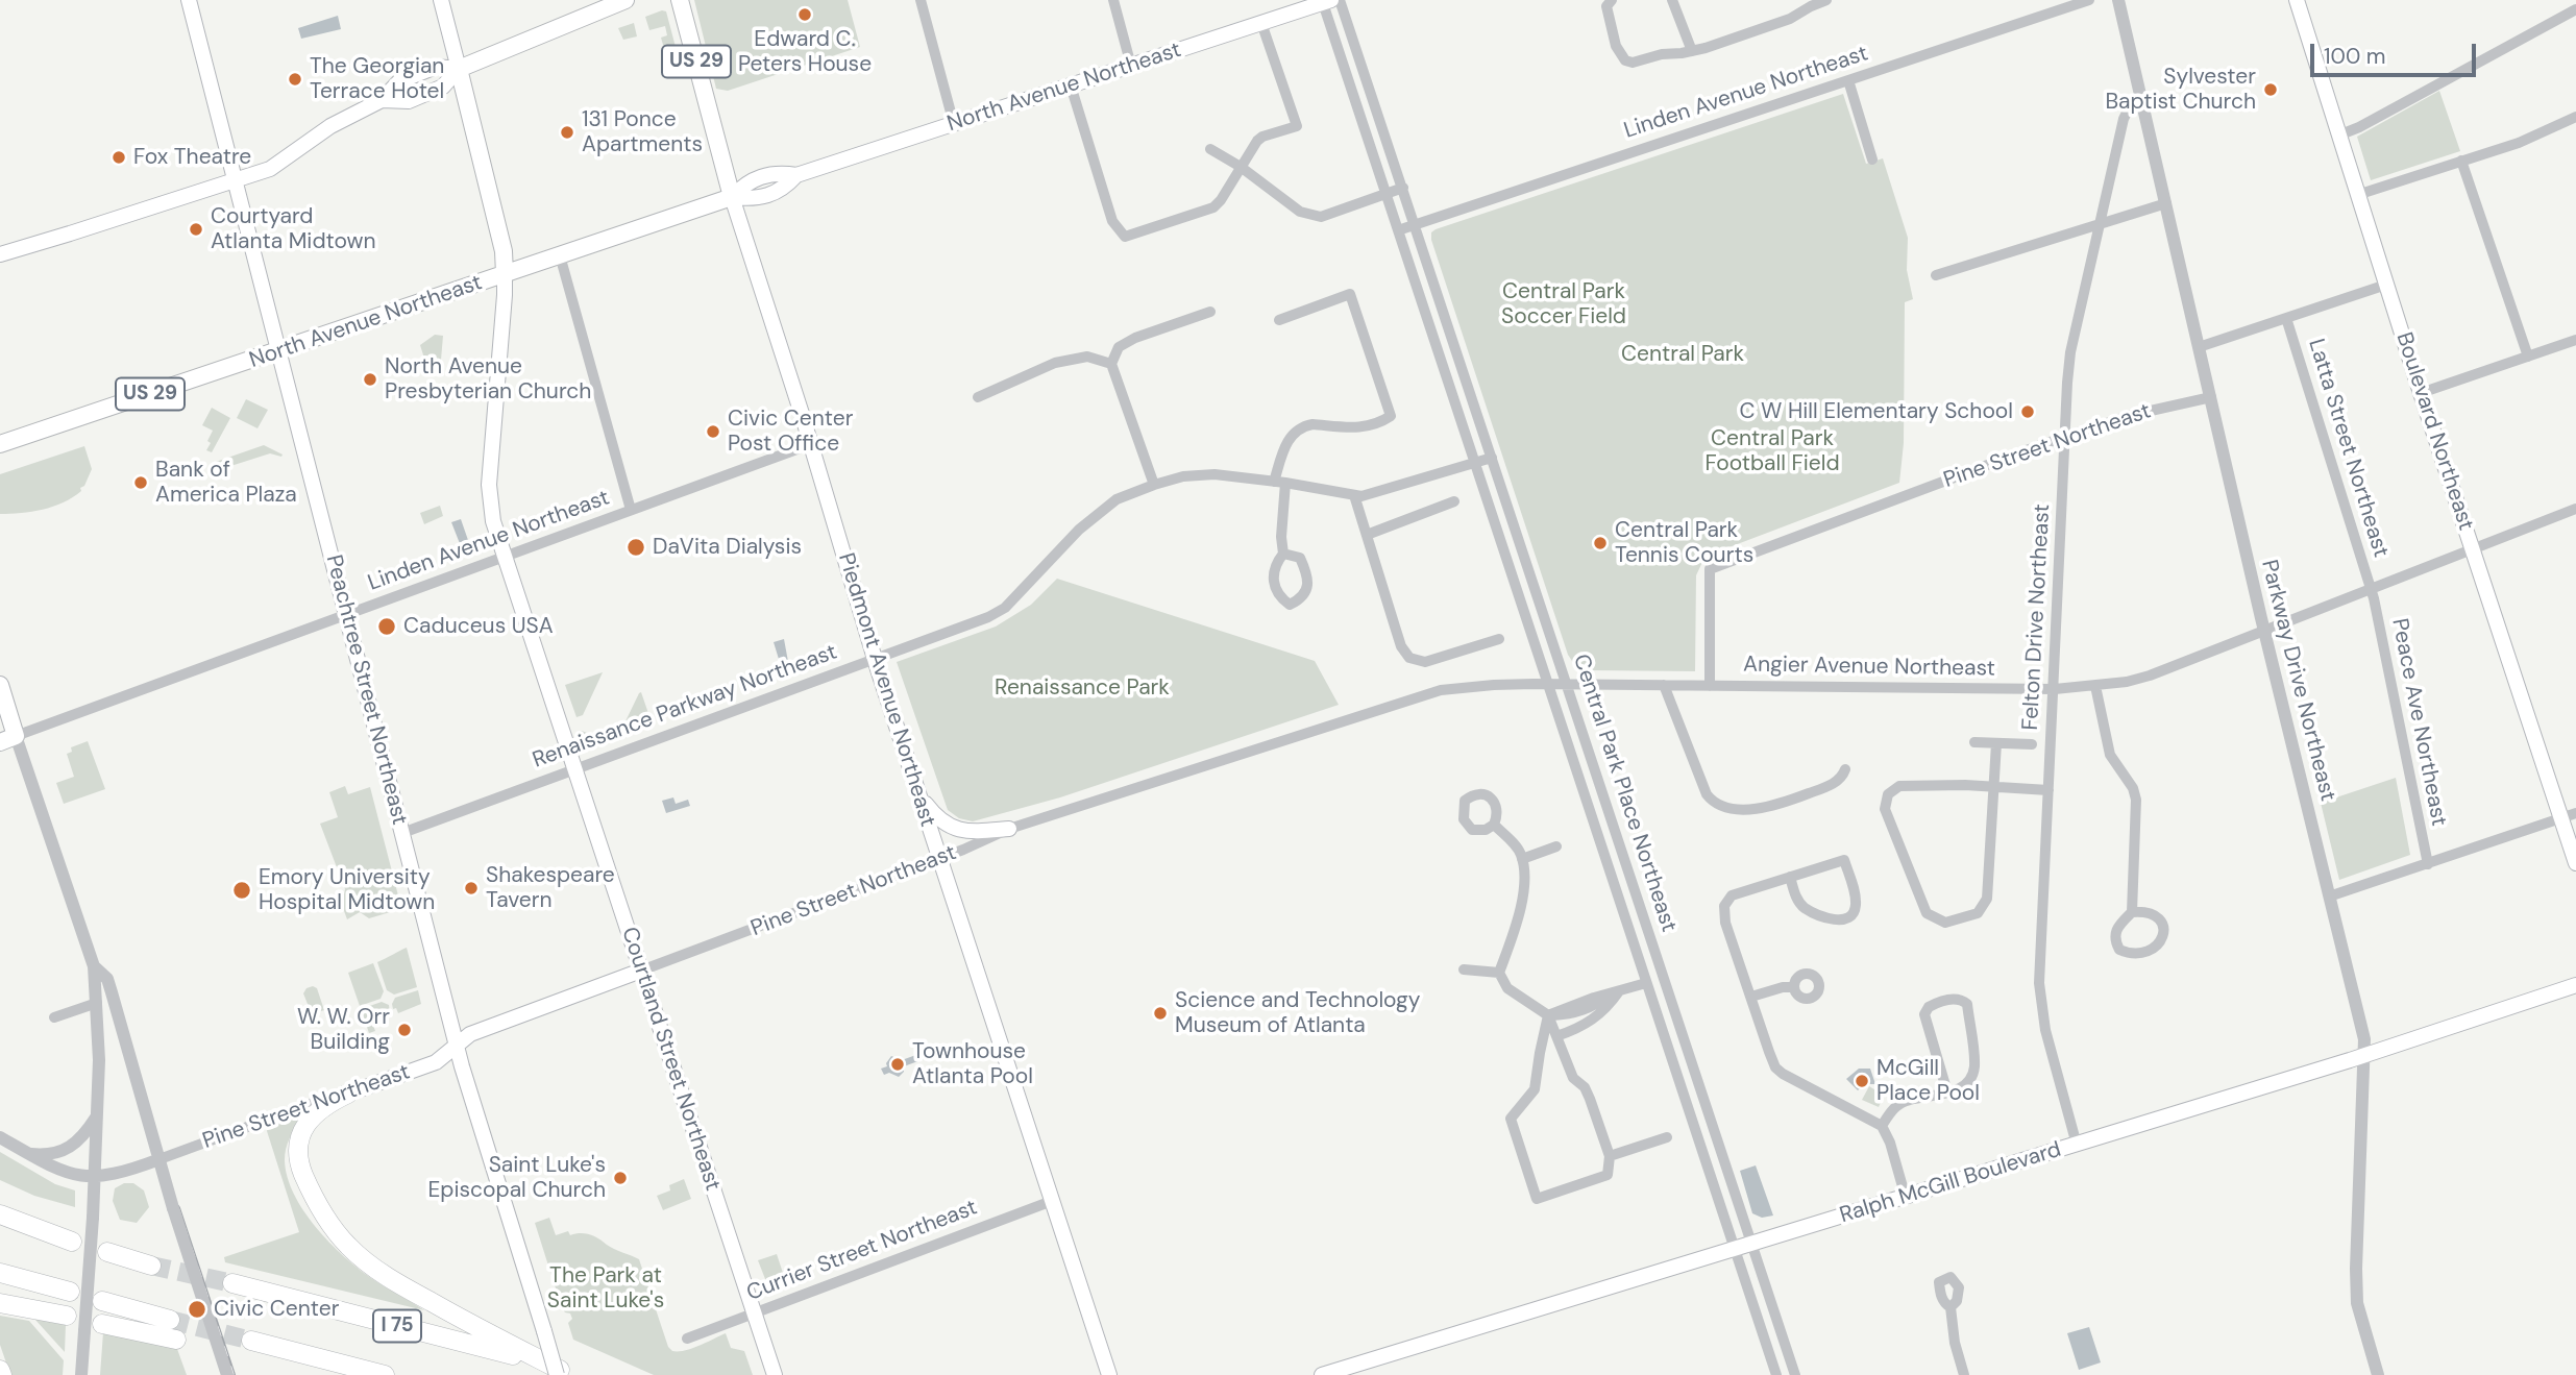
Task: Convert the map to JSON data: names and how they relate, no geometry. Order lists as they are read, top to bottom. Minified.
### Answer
{"streets":{"highway":["I 75"],"main road":["US 29","North Avenue Northeast","Boulevard Northeast","Pine Street Northeast","Peachtree Street Northeast","Piedmont Avenue Northeast","Courtland Street Northeast","Ralph McGill Boulevard"],"street":["Linden Avenue Northeast","Latta Street Northeast","Felton Drive Northeast","Angier Avenue Northeast","Parkway Drive Northeast","Renaissance Parkway Northeast","Peace Ave Northeast","Central Park Place Northeast","Currier Street Northeast"]},"crossings":[["North Avenue Northeast","Peachtree Street Northeast"],["North Avenue Northeast","Piedmont Avenue Northeast"],["North Avenue Northeast","Central Park Place Northeast"],["North Avenue Northeast","Courtland Street Northeast"],["Linden Avenue Northeast","Peachtree Street Northeast"],["Linden Avenue Northeast","Piedmont Avenue Northeast"],["Linden Avenue Northeast","Central Park Place Northeast"],["Linden Avenue Northeast","Courtland Street Northeast"],["Boulevard Northeast","Angier Avenue Northeast"],["Pine Street Northeast","Felton Drive Northeast"],["Pine Street Northeast","Angier Avenue Northeast"],["Pine Street Northeast","Parkway Drive Northeast"],["Pine Street Northeast","Peachtree Street Northeast"],["Pine Street Northeast","Piedmont Avenue Northeast"],["Pine Street Northeast","Central Park Place Northeast"],["Pine Street Northeast","Courtland Street Northeast"],["Latta Street Northeast","Angier Avenue Northeast"],["Latta Street Northeast","Peace Ave Northeast"],["Felton Drive Northeast","Angier Avenue Northeast"],["Felton Drive Northeast","Parkway Drive Northeast"],["Felton Drive Northeast","Ralph McGill Boulevard"],["Angier Avenue Northeast","Parkway Drive Northeast"],["Angier Avenue Northeast","Peace Ave Northeast"],["Angier Avenue Northeast","Central Park Place Northeast"],["Parkway Drive Northeast","Ralph McGill Boulevard"],["Peachtree Street Northeast","Renaissance Parkway Northeast"],["Peachtree Street Northeast","I 75"],["Piedmont Avenue Northeast","Renaissance Parkway Northeast"],["Piedmont Avenue Northeast","Currier Street Northeast"],["Renaissance Parkway Northeast","Central Park Place Northeast"],["Renaissance Parkway Northeast","Courtland Street Northeast"],["Central Park Place Northeast","Ralph McGill Boulevard"],["Courtland Street Northeast","Currier Street Northeast"]],"parks":["Central Park Soccer Field","Central Park","Central Park Football Field","Renaissance Park","The Park at Saint Luke's"],"places":["Edward C. Peters House","The Georgian Terrace Hotel","Sylvester Baptist Church","131 Ponce Apartments","Fox Theatre","Courtyard Atlanta Midtown","North Avenue Presbyterian Church","C W Hill Elementary School","Civic Center Post Office","Bank of America Plaza","Central Park Tennis Courts","DaVita Dialysis","Caduceus USA","Shakespeare Tavern","Emory University Hospital Midtown","Science and Technology Museum of Atlanta","W. W. Orr Building","Townhouse Atlanta Pool","McGill Place Pool","Saint Luke's Episcopal Church","Civic Center"],"scale_bar":"100 m"}
